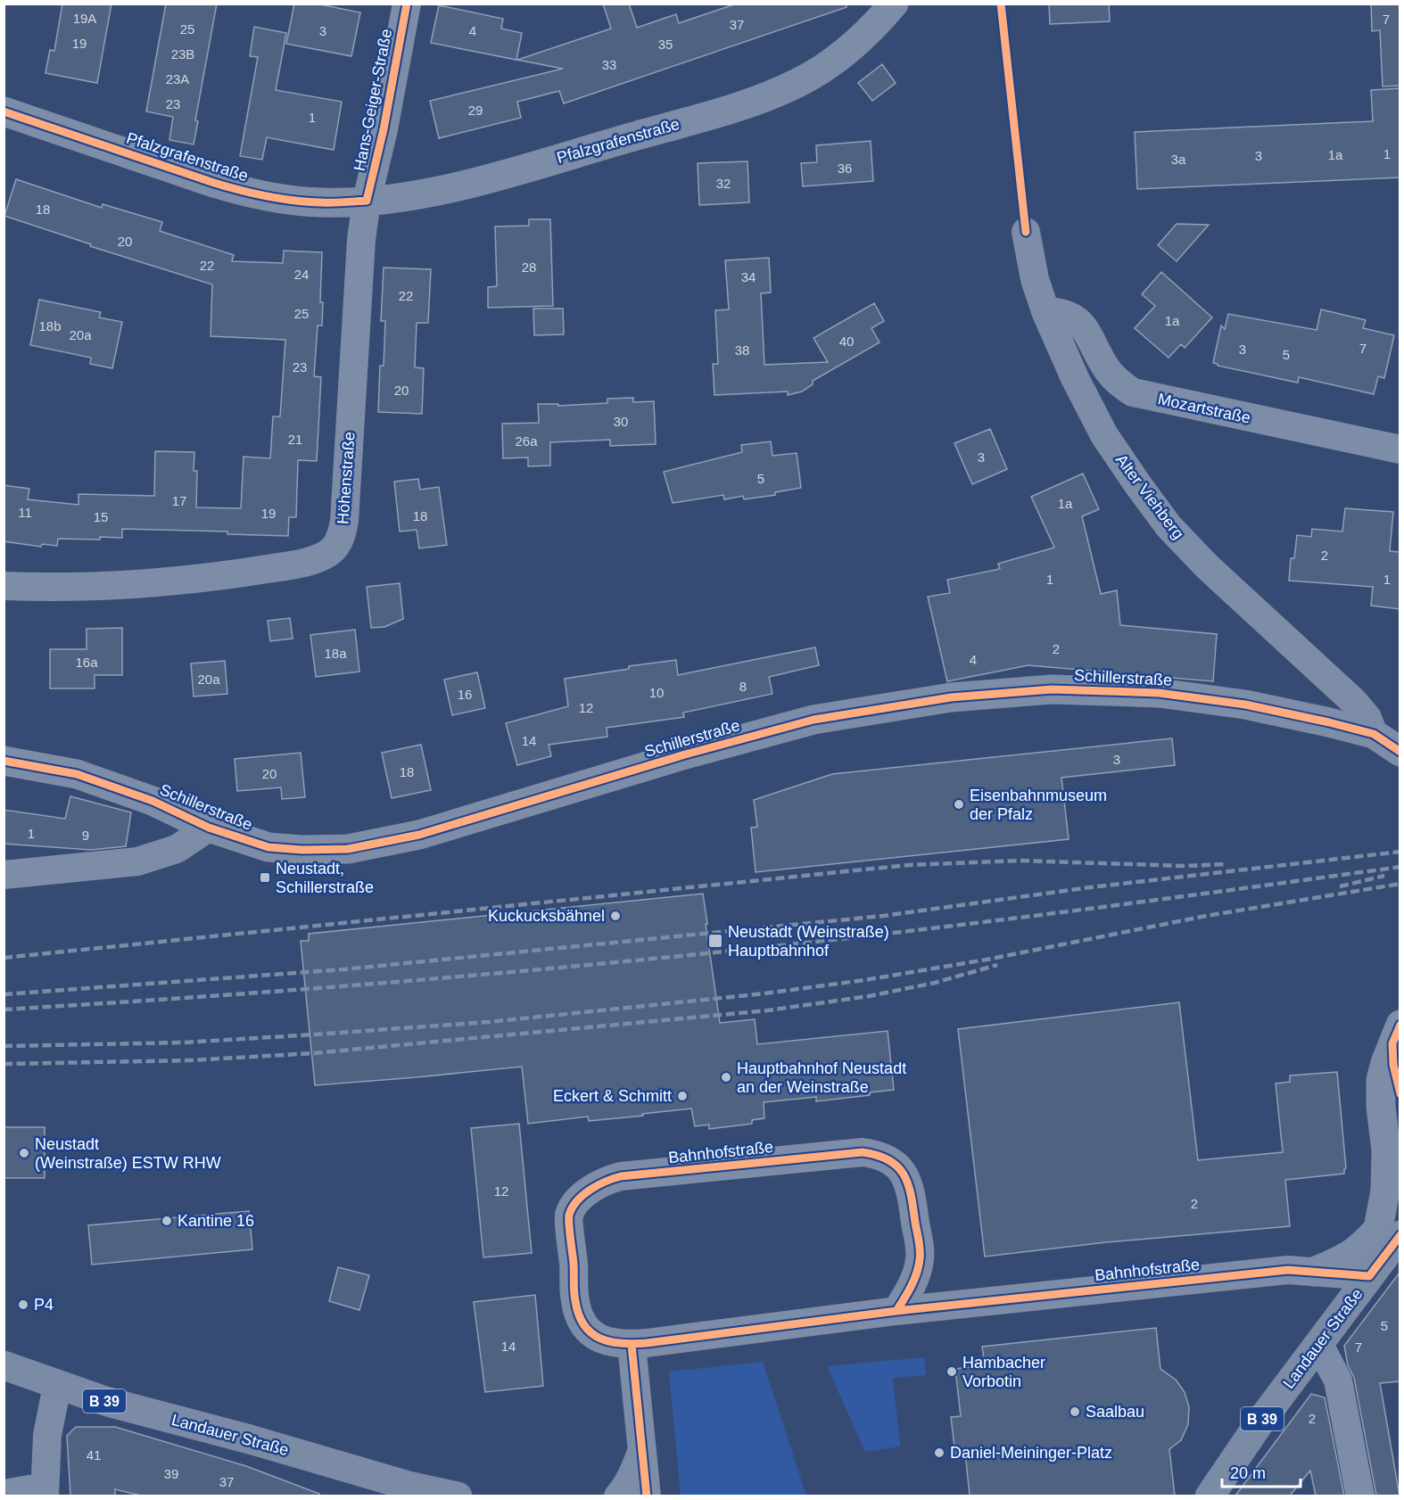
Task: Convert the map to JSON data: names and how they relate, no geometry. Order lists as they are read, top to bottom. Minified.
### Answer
{"streets":{"main road":["Landauer Straße","B 39"],"street":["Hans-Geiger-Straße","Pfalzgrafenstraße","Mozartstraße","Höhenstraße","Alter Viehberg","Schillerstraße","Bahnhofstraße"]},"crossings":[["Hans-Geiger-Straße","Pfalzgrafenstraße"],["Hans-Geiger-Straße","Höhenstraße"],["Pfalzgrafenstraße","Höhenstraße"],["Mozartstraße","Alter Viehberg"],["Alter Viehberg","Schillerstraße"],["Bahnhofstraße","Landauer Straße"]],"places":{"other":["Eisenbahnmuseum der Pfalz","Kuckucksbähnel","Hauptbahnhof Neustadt an der Weinstraße","Eckert & Schmitt","Neustadt (Weinstraße) ESTW RHW","Kantine 16","P4","Hambacher Vorbotin","Saalbau","Daniel-Meininger-Platz"],"transit":["Neustadt, Schillerstraße","Neustadt (Weinstraße) Hauptbahnhof"]},"house_numbers":["19A","7","37","25","3","4","19","35","23B","33","23A","23","29","1","1","1a","3","3a","36","32","18","20","22","28","24","34","22","25","1a","18b","20a","40","7","3","38","5","23","20","30","21","26a","3","5","17","1a","11","19","18","15","2","1","1","2","18a","4","16a","20a","8","10","16","12","14","3","18","20","1","9","12","2","5","14","7","2","41","39","37"],"scale_bar":"20 m"}
